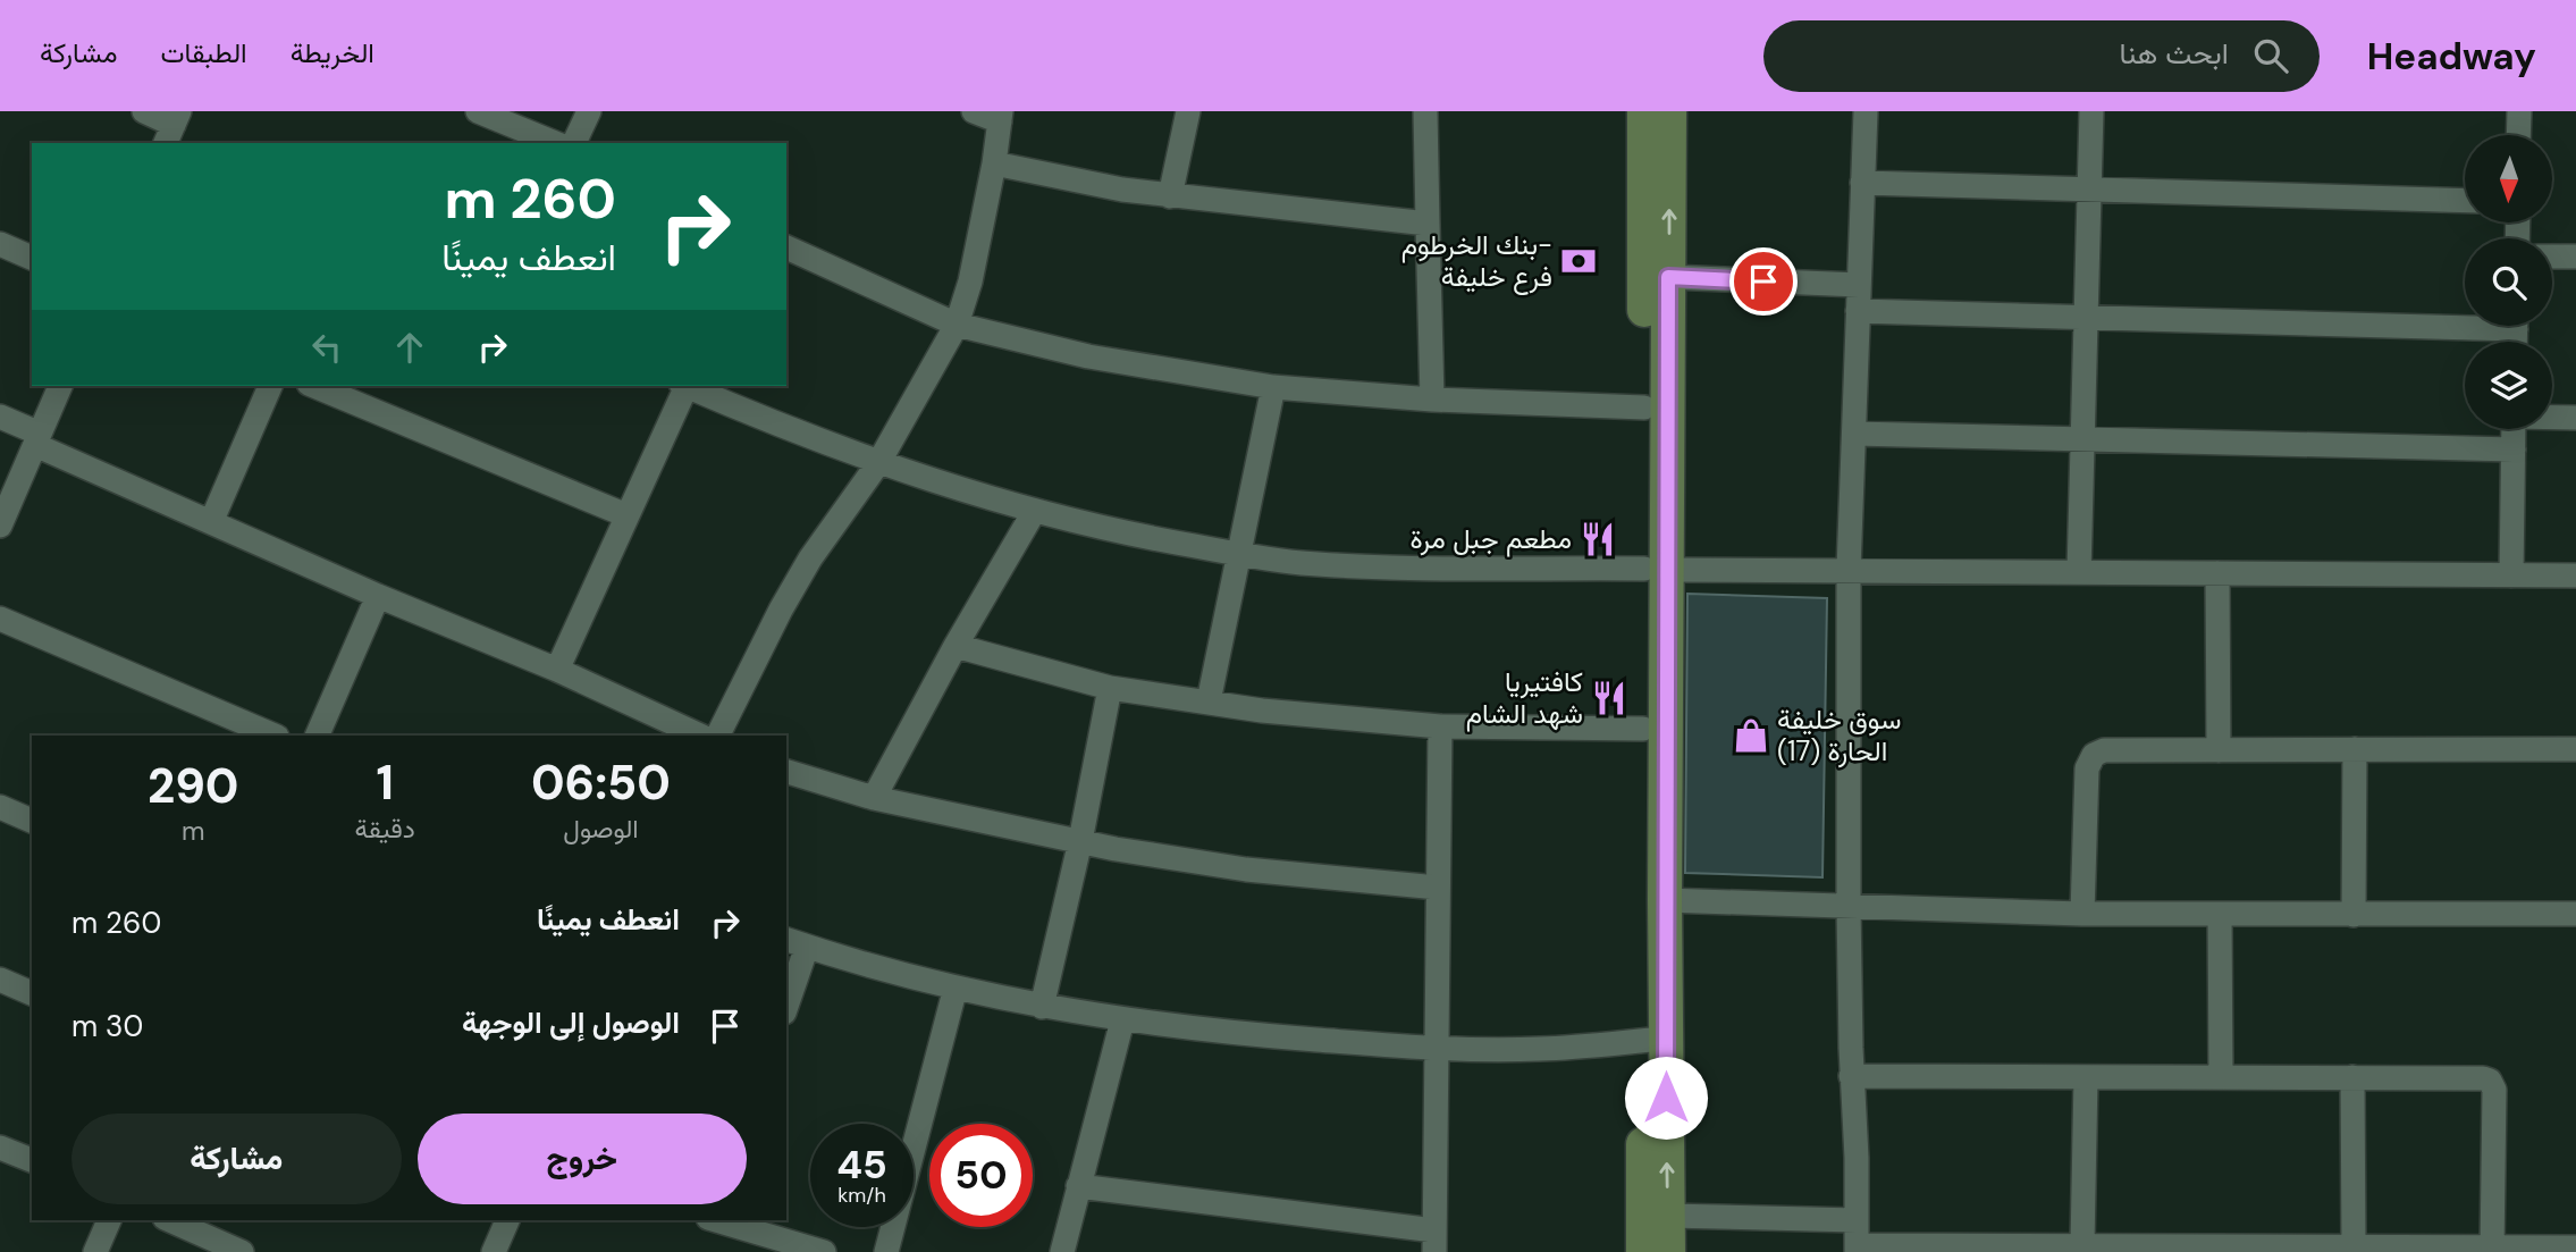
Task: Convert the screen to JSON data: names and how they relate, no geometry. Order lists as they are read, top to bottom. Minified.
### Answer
{"places":{"bank":["بنك الخرطوم- فرع خليفة"],"restaurant":["مطعم جبل مرة","كافتيريا شهد الشام"],"shop":["سوق خليفة الحارة (17)"]},"north":"bottom","page":{"header":"Headway","search":"ابحث هنا","nav":["الخريطة","الطبقات","مشاركة"],"turn":["260 m","انعطف يمينًا"],"eta":["06:50","الوصول","1","دقيقة","290","m"],"list":[{"name":"انعطف يمينًا","value":"260 m"},{"name":"الوصول إلى الوجهة","value":"30 m"}],"buttons":["خروج","مشاركة"],"speed":"45 km/h","limit":"50"}}
